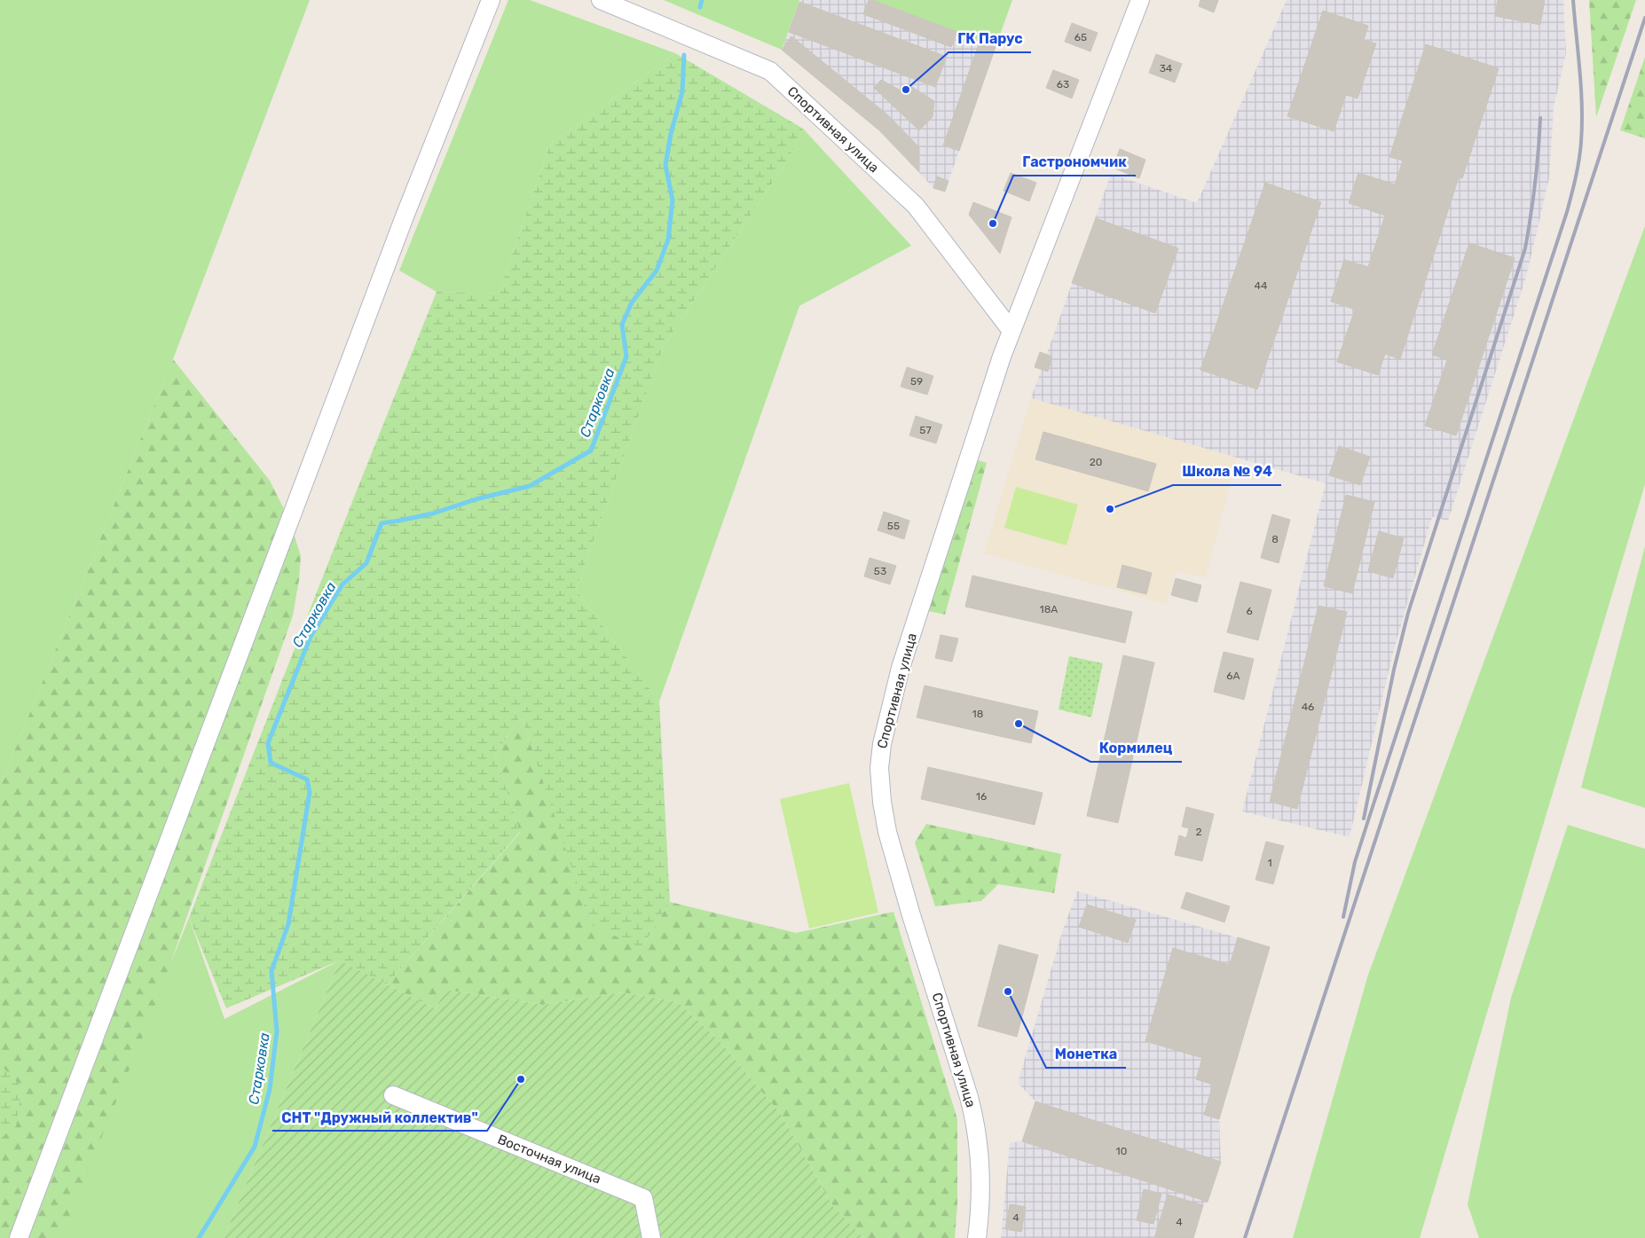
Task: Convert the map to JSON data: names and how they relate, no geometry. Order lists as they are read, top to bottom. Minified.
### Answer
{"streets":{"street":["Спортивная улица","Восточная улица"]},"water":["Старковка"],"places":["ГК Парус","Гастрономчик","Школа № 94","Кормилец","Монетка","СНТ \"Дружный коллектив\""],"house_numbers":["65","34","63","44","59","57","20","55","8","53","18А","6","6А","46","18","16","2","1","10","4","4"]}
